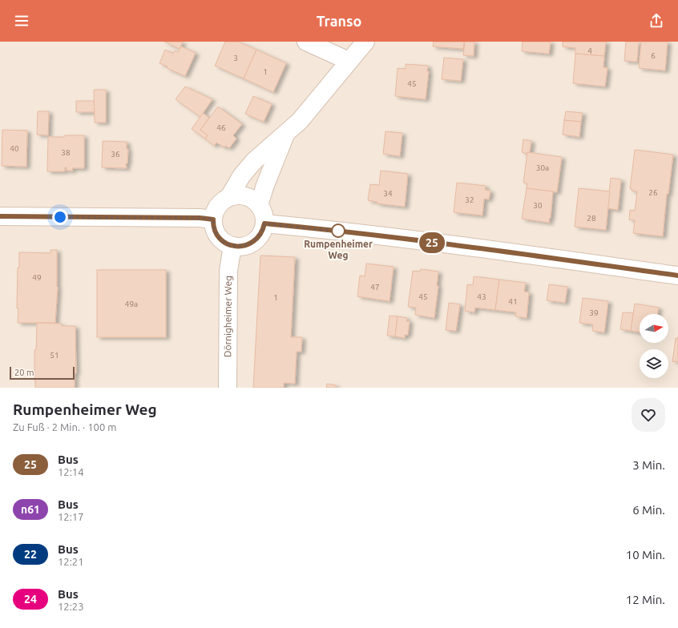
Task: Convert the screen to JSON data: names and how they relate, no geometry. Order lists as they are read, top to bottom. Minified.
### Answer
{"streets":{"street":["Dörnigheimer Weg"]},"places":["Rumpenheimer Weg"],"lines":["bus line 25"],"house_numbers":["4","6","3","1","45","46","40","38","36","30a","26","34","32","30","28","49","47","45","43","1","41","49a","39","51"],"scale_bar":"20 m","north":"right","page":{"header":"Transo","on_map":"25","scale":"20 m","heading":["Rumpenheimer Weg","Zu Fuß · 2 Min. · 100 m"],"list":[{"mark":"25","name":"Bus","note":"12:14","value":"3 Min."},{"mark":"n61","name":"Bus","note":"12:17","value":"6 Min."},{"mark":"22","name":"Bus","note":"12:21","value":"10 Min."},{"mark":"24","name":"Bus","note":"12:23","value":"12 Min."}]}}
